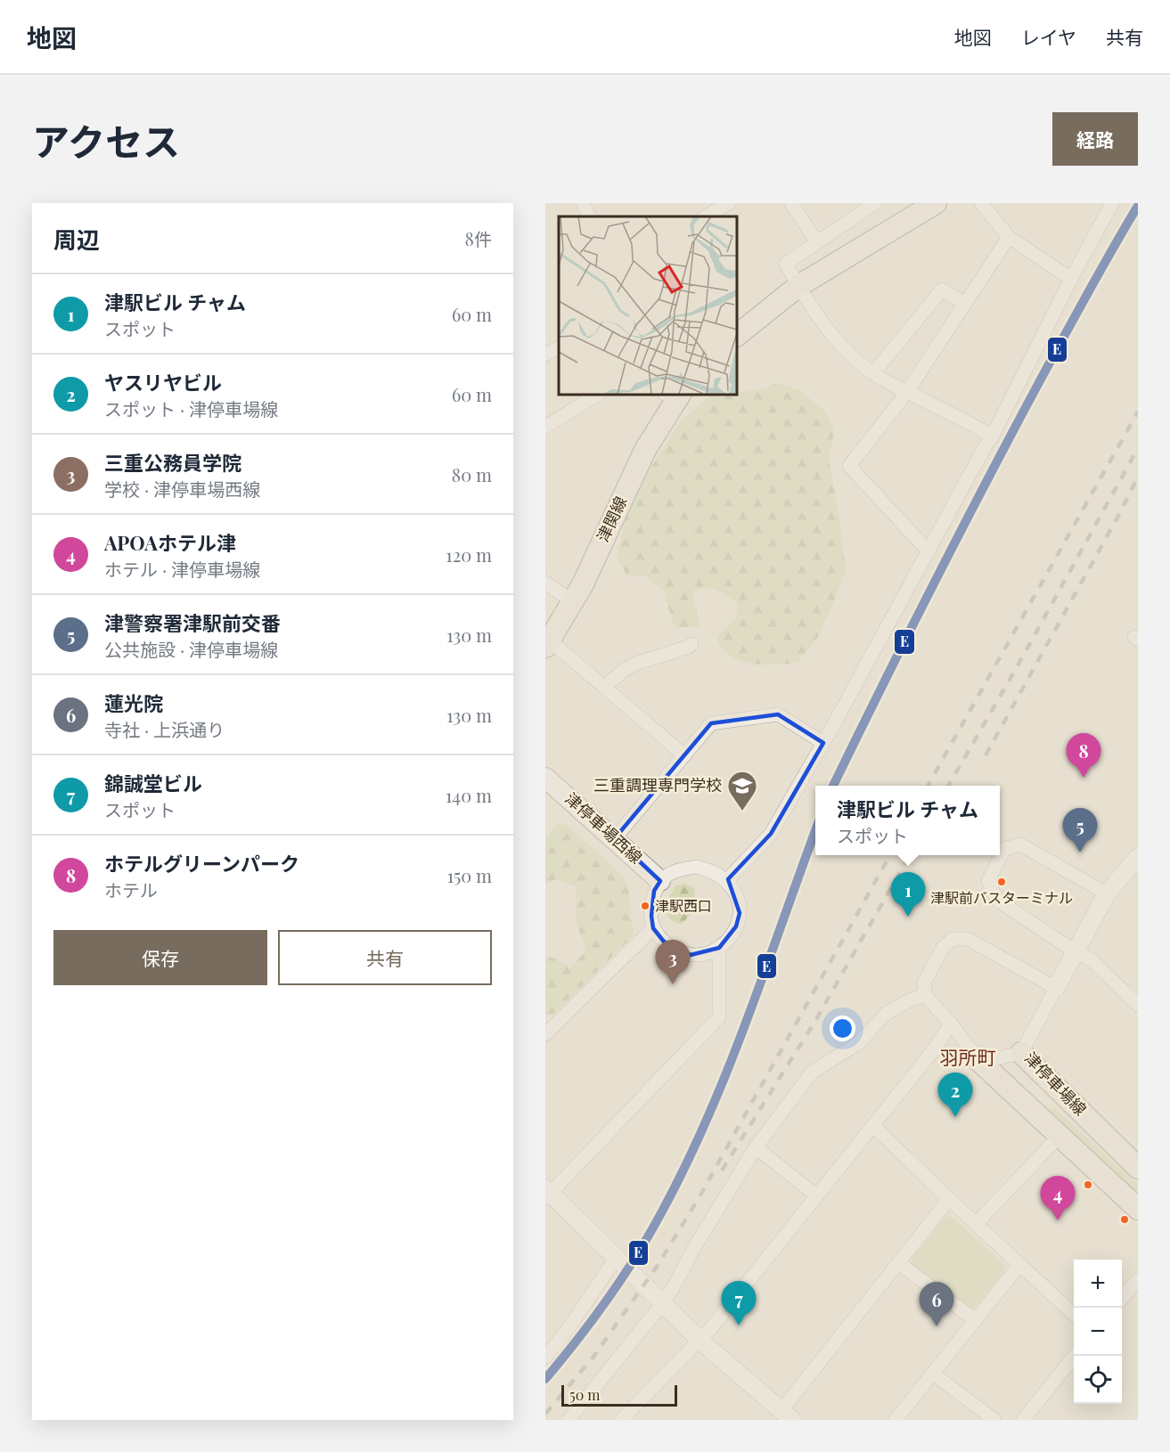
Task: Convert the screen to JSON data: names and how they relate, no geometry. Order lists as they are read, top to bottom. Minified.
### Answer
{"streets":{"main road":["津関線","津停車場西線","津停車場線"]},"districts":["羽所町"],"places":{"school or university":["三重調理専門学校"],"other":["津駅前バスターミナル","津駅西口"]},"lines":["transit line E"],"scale_bar":"50 m","page":{"header":"地図","nav":["地図","レイヤ","共有"],"title":"アクセス","buttons":["経路",["保存","共有"]],"heading":["周辺","8件"],"list":[{"mark":"1","name":"津駅ビル チャム","note":"スポット","value":"60 m"},{"mark":"2","name":"ヤスリヤビル","note":"スポット · 津停車場線","value":"60 m"},{"mark":"3","name":"三重公務員学院","note":"学校 · 津停車場西線","value":"80 m"},{"mark":"4","name":"APOAホテル津","note":"ホテル · 津停車場線","value":"120 m"},{"mark":"5","name":"津警察署津駅前交番","note":"公共施設 · 津停車場線","value":"130 m"},{"mark":"6","name":"蓮光院","note":"寺社 · 上浜通り","value":"130 m"},{"mark":"7","name":"錦誠堂ビル","note":"スポット","value":"140 m"},{"mark":"8","name":"ホテルグリーンパーク","note":"ホテル","value":"150 m"}],"pins":["8","5","1","3","2","4","7","6"],"popup":["津駅ビル チャム","スポット"],"map_buttons":["+","−"],"scale":"50 m"}}
